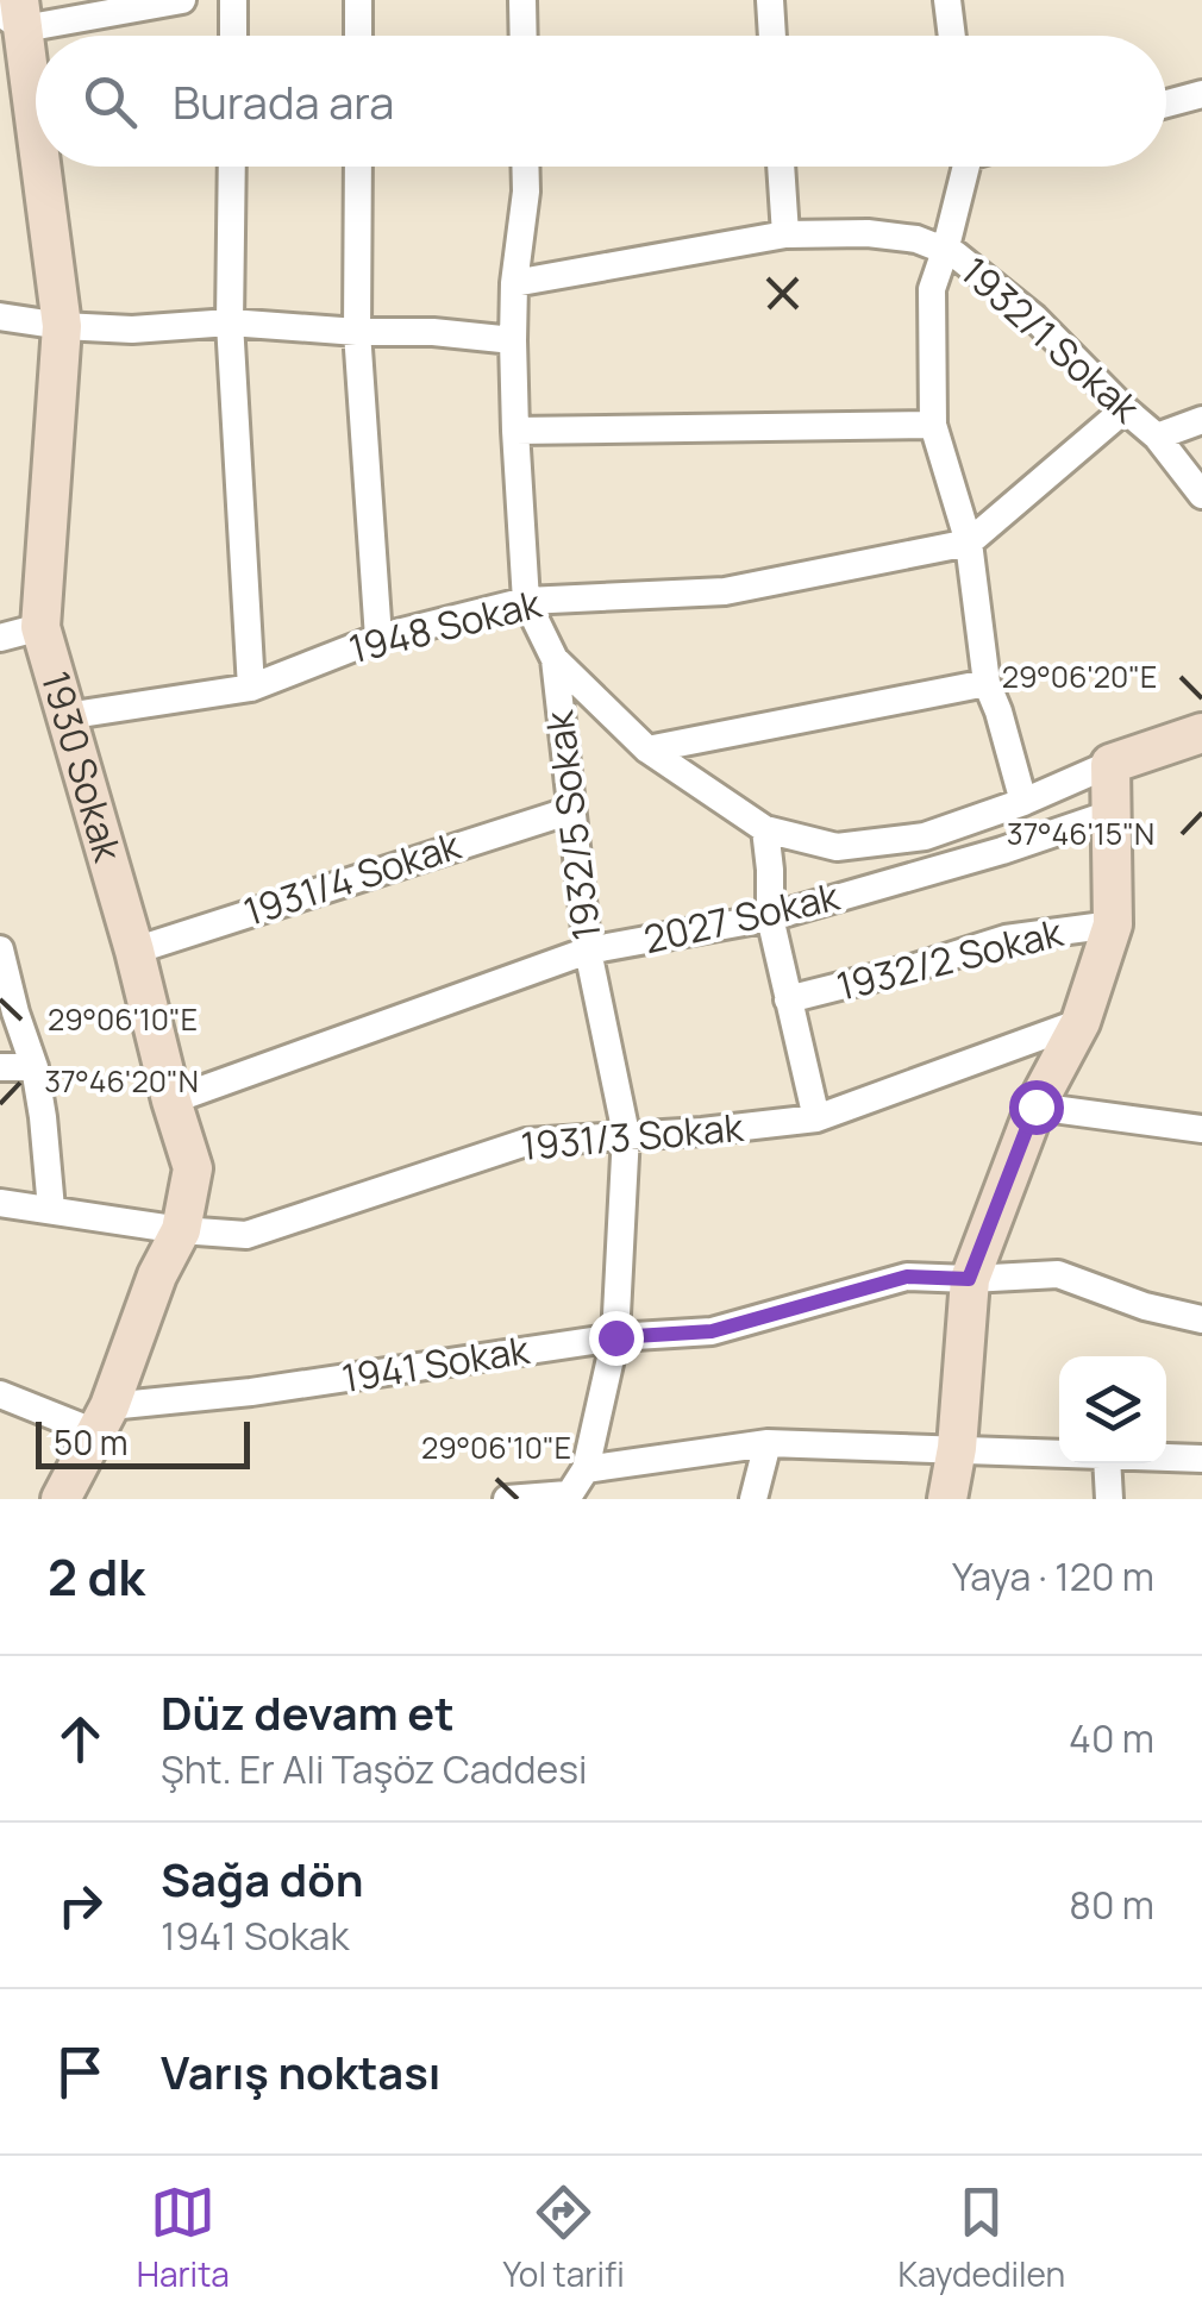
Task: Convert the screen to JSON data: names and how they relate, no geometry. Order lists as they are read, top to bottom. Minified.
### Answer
{"streets":{"street":["1932/1 Sokak","1948 Sokak","1930 Sokak","1932/5 Sokak","1931/4 Sokak","2027 Sokak","1932/2 Sokak","1931/3 Sokak","1941 Sokak"]},"crossings":[["1932/1 Sokak","1932/5 Sokak"],["1948 Sokak","1930 Sokak"],["1948 Sokak","1932/5 Sokak"],["1930 Sokak","1931/4 Sokak"],["1930 Sokak","2027 Sokak"],["1930 Sokak","1931/3 Sokak"],["1930 Sokak","1941 Sokak"],["1932/5 Sokak","1931/4 Sokak"],["1932/5 Sokak","2027 Sokak"],["1932/5 Sokak","1931/3 Sokak"],["1932/5 Sokak","1941 Sokak"]],"scale_bar":"50 m","page":{"search":"Burada ara","scale":"50 m","heading":["2 dk","Yaya · 120 m"],"list":[["Düz devam et","Şht. Er Ali Taşöz Caddesi","40 m"],["Sağa dön","1941 Sokak","80 m"],"Varış noktası"],"nav":["Harita","Yol tarifi","Kaydedilen"]},"coordinates":["29°06'20\"E","37°46'15\"N","29°06'10\"E","37°46'20\"N"]}
